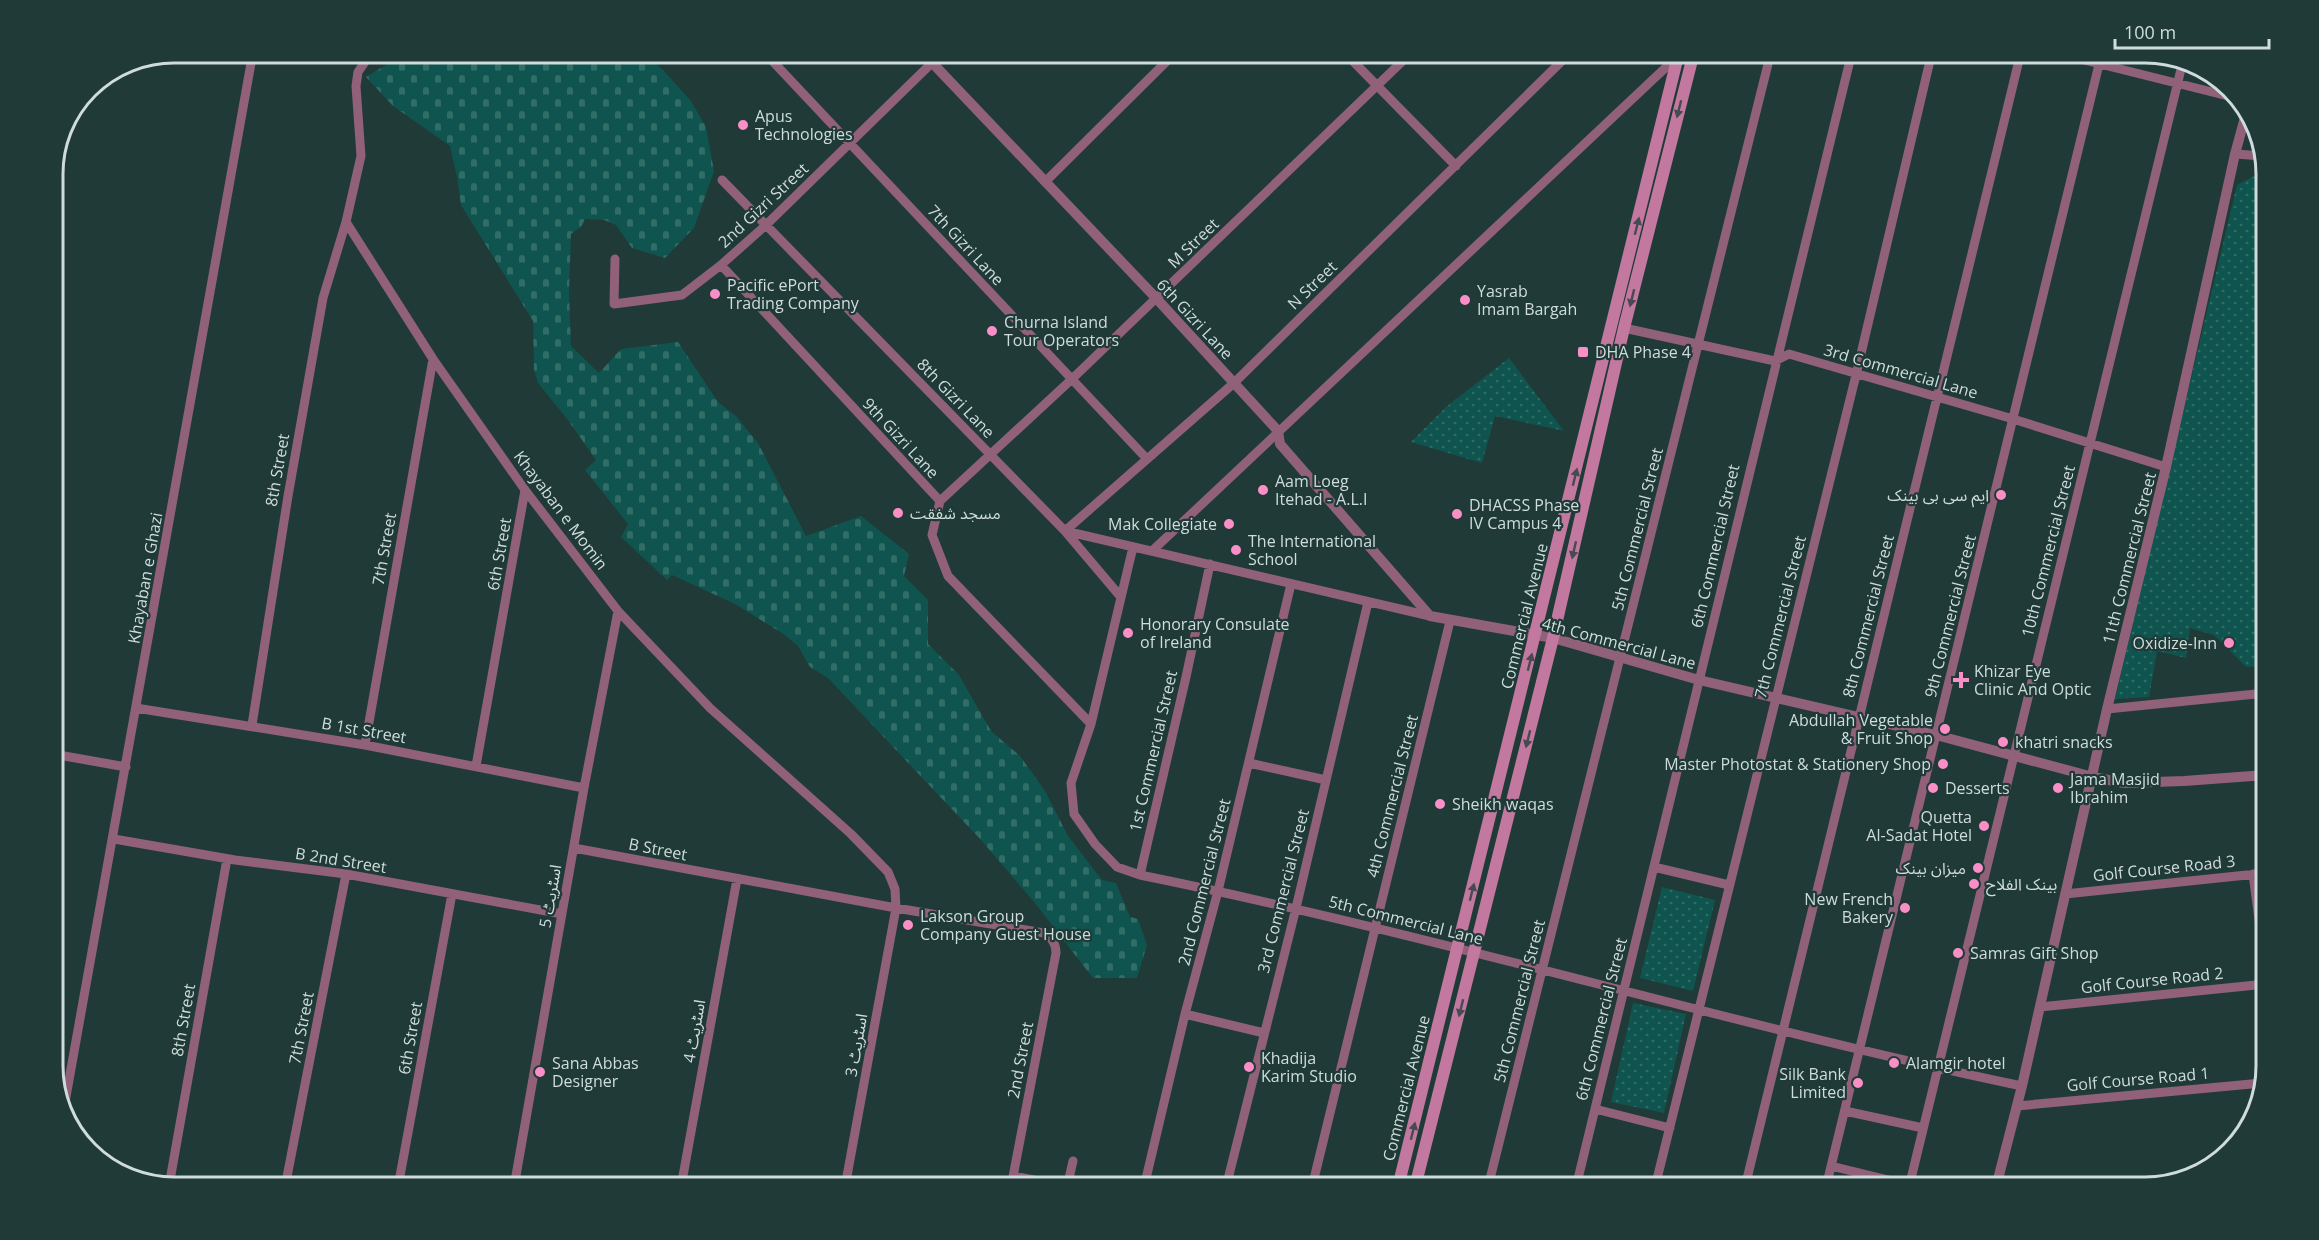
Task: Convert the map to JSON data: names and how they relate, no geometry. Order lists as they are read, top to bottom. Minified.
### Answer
{"streets":{"main road":["Commercial Avenue"],"street":["2nd Gizri Street","M Street","7th Gizri Lane","N Street","6th Gizri Lane","3rd Commercial Lane","8th Gizri Lane","9th Gizri Lane","8th Street","Khayaban e Momin","5th Commercial Street","6th Commercial Street","7th Street","10th Commercial Street","6th Street","11th Commercial Street","Khayaban e Ghazi","8th Commercial Street","9th Commercial Street","7th Commercial Street","4th Commercial Lane","B 1st Street","1st Commercial Street","4th Commercial Street","B Street","B 2nd Street","Golf Course Road 3","2nd Commercial Street","3rd Commercial Street","اسٹریٹ 5","5th Commercial Lane","Golf Course Road 2","اسٹریٹ 4","اسٹریٹ 3","2nd Street","Golf Course Road 1"]},"crossings":[["2nd Gizri Street","7th Gizri Lane"],["2nd Gizri Street","6th Gizri Lane"],["2nd Gizri Street","8th Gizri Lane"],["2nd Gizri Street","9th Gizri Lane"],["M Street","7th Gizri Lane"],["M Street","6th Gizri Lane"],["M Street","8th Gizri Lane"],["M Street","9th Gizri Lane"],["7th Gizri Lane","N Street"],["N Street","6th Gizri Lane"],["N Street","8th Gizri Lane"],["N Street","4th Commercial Lane"],["6th Gizri Lane","4th Commercial Lane"],["3rd Commercial Lane","5th Commercial Street"],["3rd Commercial Lane","6th Commercial Street"],["3rd Commercial Lane","10th Commercial Street"],["3rd Commercial Lane","11th Commercial Street"],["3rd Commercial Lane","Commercial Avenue"],["3rd Commercial Lane","8th Commercial Street"],["3rd Commercial Lane","9th Commercial Street"],["3rd Commercial Lane","7th Commercial Street"],["8th Gizri Lane","4th Commercial Lane"],["8th Gizri Lane","5th Commercial Lane"],["9th Gizri Lane","5th Commercial Lane"],["8th Street","Khayaban e Momin"],["8th Street","B 1st Street"],["8th Street","B 2nd Street"],["Khayaban e Momin","7th Street"],["Khayaban e Momin","6th Street"],["Khayaban e Momin","B Street"],["Khayaban e Momin","اسٹریٹ 5"],["Khayaban e Momin","اسٹریٹ 3"],["Khayaban e Momin","2nd Street"],["5th Commercial Street","4th Commercial Lane"],["5th Commercial Street","5th Commercial Lane"],["6th Commercial Street","4th Commercial Lane"],["6th Commercial Street","5th Commercial Lane"],["7th Street","B 1st Street"],["7th Street","B 2nd Street"],["10th Commercial Street","4th Commercial Lane"],["10th Commercial Street","5th Commercial Lane"],["6th Street","B 1st Street"],["6th Street","B 2nd Street"],["11th Commercial Street","4th Commercial Lane"],["11th Commercial Street","Golf Course Road 3"],["11th Commercial Street","5th Commercial Lane"],["11th Commercial Street","Golf Course Road 2"],["11th Commercial Street","Golf Course Road 1"],["Khayaban e Ghazi","B 1st Street"],["Khayaban e Ghazi","B 2nd Street"],["Commercial Avenue","4th Commercial Lane"],["Commercial Avenue","5th Commercial Lane"],["8th Commercial Street","4th Commercial Lane"],["8th Commercial Street","5th Commercial Lane"],["9th Commercial Street","4th Commercial Lane"],["9th Commercial Street","5th Commercial Lane"],["7th Commercial Street","4th Commercial Lane"],["7th Commercial Street","5th Commercial Lane"],["4th Commercial Lane","1st Commercial Street"],["4th Commercial Lane","4th Commercial Street"],["4th Commercial Lane","2nd Commercial Street"],["4th Commercial Lane","3rd Commercial Street"],["4th Commercial Lane","5th Commercial Lane"],["B 1st Street","اسٹریٹ 5"],["1st Commercial Street","5th Commercial Lane"],["4th Commercial Street","5th Commercial Lane"],["B Street","اسٹریٹ 5"],["B Street","اسٹریٹ 4"],["B Street","اسٹریٹ 3"],["B Street","2nd Street"],["B 2nd Street","اسٹریٹ 5"],["2nd Commercial Street","5th Commercial Lane"],["3rd Commercial Street","5th Commercial Lane"],["اسٹریٹ 3","2nd Street"]],"places":{"other":["Apus Technologies","Pacific ePort Trading Company","Yasrab Imam Bargah","Churna Island Tour Operators","Aam Loeg Itehad - A.L.I","ایم سی بی بینک","مسجد شفقت","DHACSS Phase IV Campus 4","Mak Collegiate","The International School","Honorary Consulate of Ireland","Oxidize-Inn","Abdullah Vegetable & Fruit Shop","khatri snacks","Master Photostat & Stationery Shop","Desserts","Jama Masjid Ibrahim","Sheikh waqas","Quetta Al-Sadat Hotel","میزان بینک","بینک الفلاح","New French Bakery","Lakson Group Company Guest House","Samras Gift Shop","Alamgir hotel","Khadija Karim Studio","Sana Abbas Designer","Silk Bank Limited"],"transit":["DHA Phase 4"],"health":["Khizar Eye Clinic And Optic"]},"scale_bar":"100 m"}
